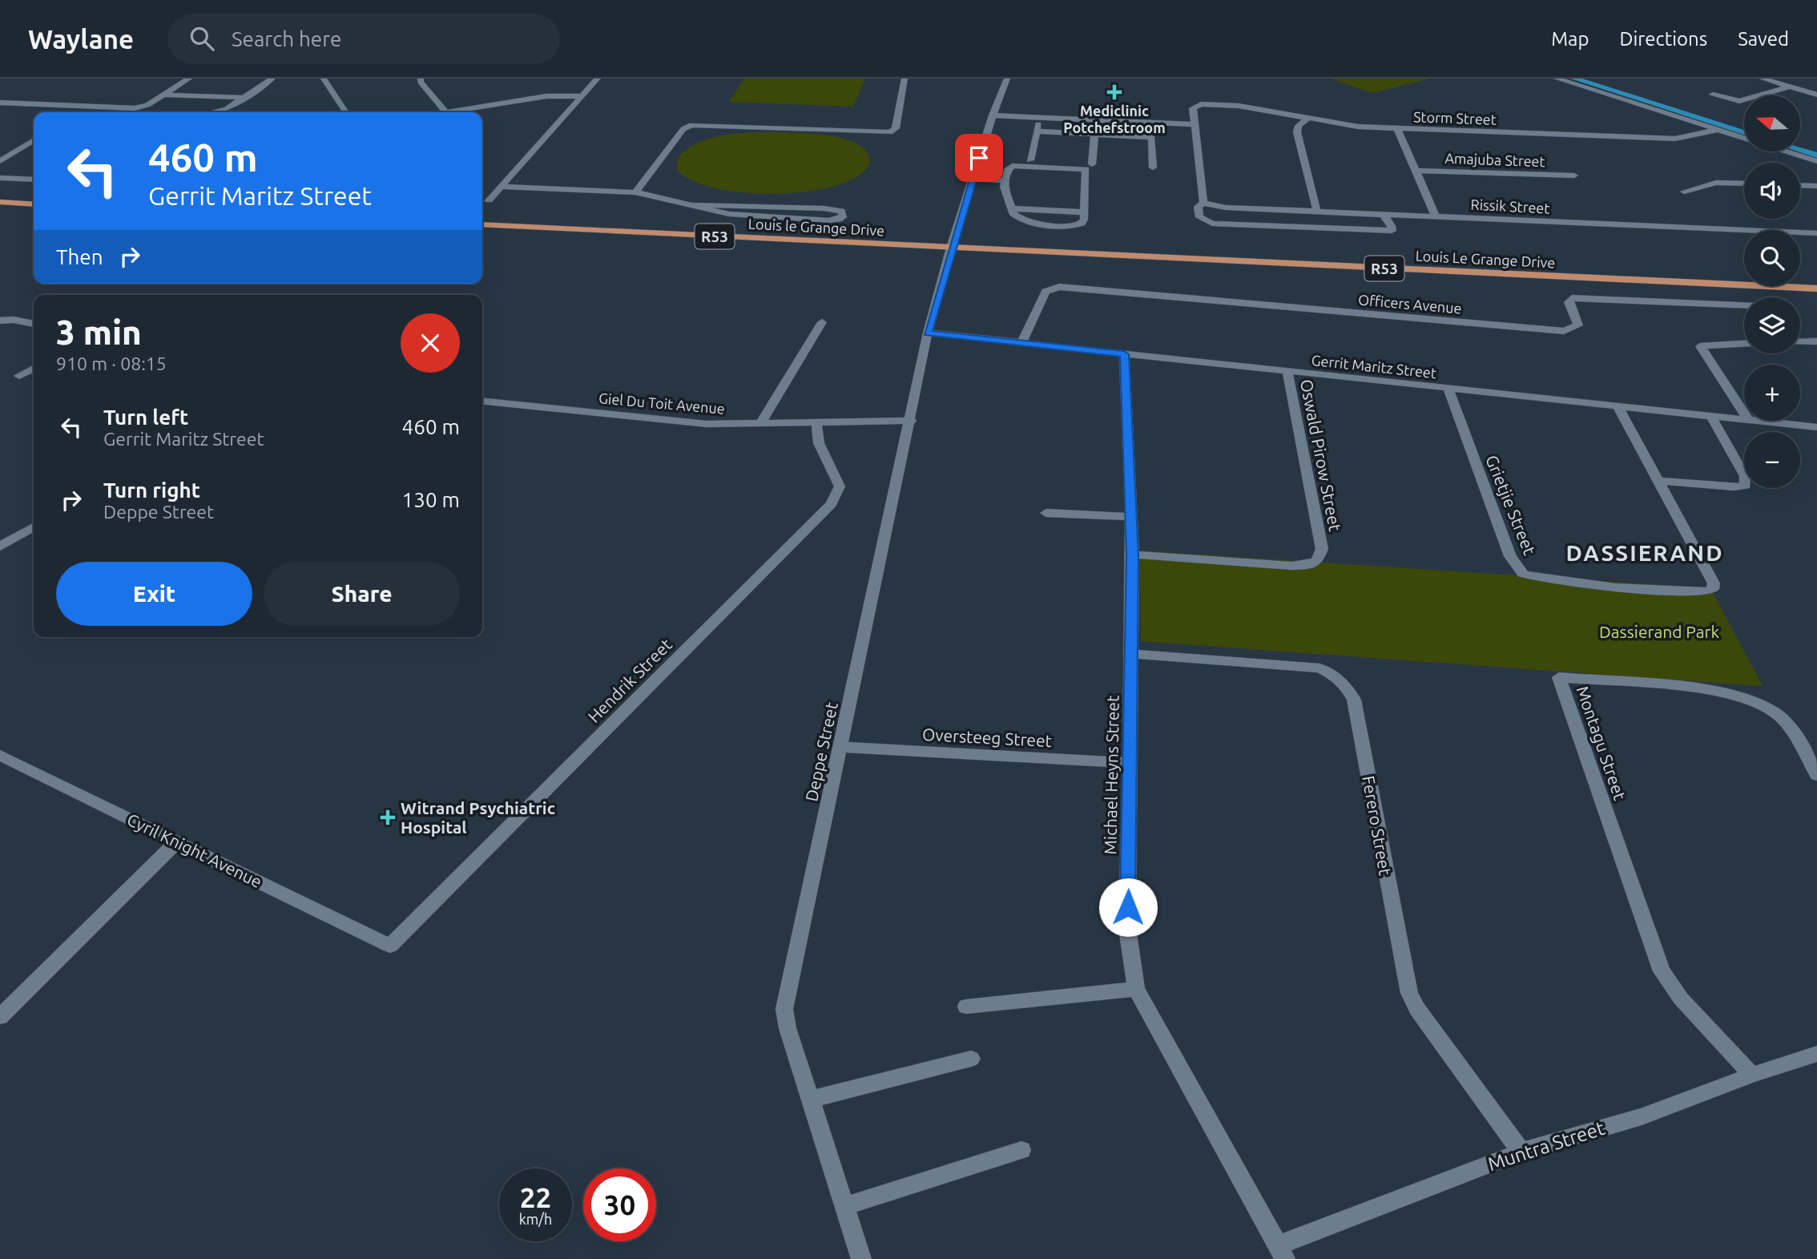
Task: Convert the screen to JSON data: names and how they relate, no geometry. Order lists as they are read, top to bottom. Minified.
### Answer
{"streets":{"main road":["Louis le Grange Drive","R53","Louis Le Grange Drive"],"street":["Storm Street","Amajuba Street","Rissik Street","Officers Avenue","Gerrit Maritz Street","Giel Du Toit Avenue","Oswald Pirow Street","Grietjie Street","Hendrik Street","Oversteeg Street","Montagu Street","Deppe Street","Michael Heyns Street","Ferero Street","Cyril Knight Avenue","Muntra Street"]},"crossings":[["Louis le Grange Drive","Louis Le Grange Drive"],["Louis le Grange Drive","Deppe Street"],["Louis Le Grange Drive","Deppe Street"],["Officers Avenue","Gerrit Maritz Street"],["Gerrit Maritz Street","Oswald Pirow Street"],["Gerrit Maritz Street","Grietjie Street"],["Gerrit Maritz Street","Deppe Street"],["Gerrit Maritz Street","Michael Heyns Street"],["Giel Du Toit Avenue","Hendrik Street"],["Giel Du Toit Avenue","Deppe Street"],["Oswald Pirow Street","Michael Heyns Street"],["Hendrik Street","Cyril Knight Avenue"],["Oversteeg Street","Deppe Street"],["Oversteeg Street","Michael Heyns Street"],["Montagu Street","Muntra Street"],["Michael Heyns Street","Ferero Street"],["Michael Heyns Street","Muntra Street"],["Ferero Street","Muntra Street"]],"districts":["DASSIERAND"],"parks":["Dassierand Park"],"places":{"health":["Mediclinic Potchefstroom","Witrand Psychiatric Hospital"]},"north":"left","page":{"header":"Waylane","search":"Search here","nav":["Map","Directions","Saved"],"map_buttons":["+","−"],"turn":["460 m","Gerrit Maritz Street"],"then":"Then","heading":["3 min","910 m · 08:15"],"list":[{"name":"Turn left","note":"Gerrit Maritz Street","value":"460 m"},{"name":"Turn right","note":"Deppe Street","value":"130 m"}],"buttons":["Exit","Share"],"speed":"22 km/h","limit":"30"}}
